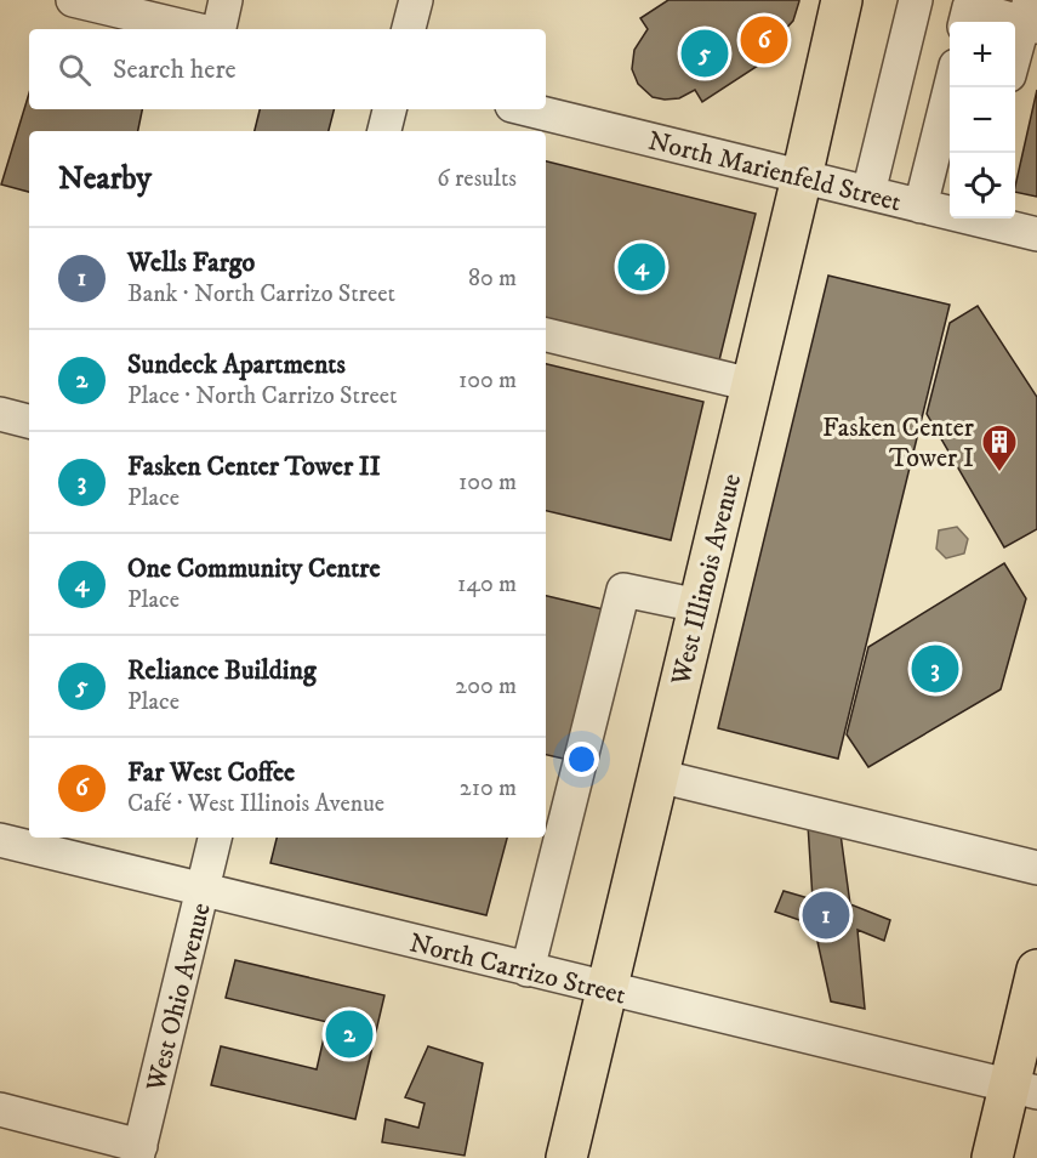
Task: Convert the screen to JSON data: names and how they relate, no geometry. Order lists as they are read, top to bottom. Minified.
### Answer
{"streets":{"main road":["West Illinois Avenue"],"street":["North Marienfeld Street","North Carrizo Street","West Ohio Avenue"]},"crossings":[["North Marienfeld Street","West Illinois Avenue"],["West Illinois Avenue","North Carrizo Street"],["North Carrizo Street","West Ohio Avenue"]],"places":{"building":["Fasken Center Tower I"]},"page":{"pins":["6","5","4","3","1","2"],"map_buttons":["+","−"],"search":"Search here","heading":["Nearby","6 results"],"list":[{"mark":"1","name":"Wells Fargo","note":"Bank · North Carrizo Street","value":"80 m"},{"mark":"2","name":"Sundeck Apartments","note":"Place · North Carrizo Street","value":"100 m"},{"mark":"3","name":"Fasken Center Tower II","note":"Place","value":"100 m"},{"mark":"4","name":"One Community Centre","note":"Place","value":"140 m"},{"mark":"5","name":"Reliance Building","note":"Place","value":"200 m"},{"mark":"6","name":"Far West Coffee","note":"Café · West Illinois Avenue","value":"210 m"}]}}
